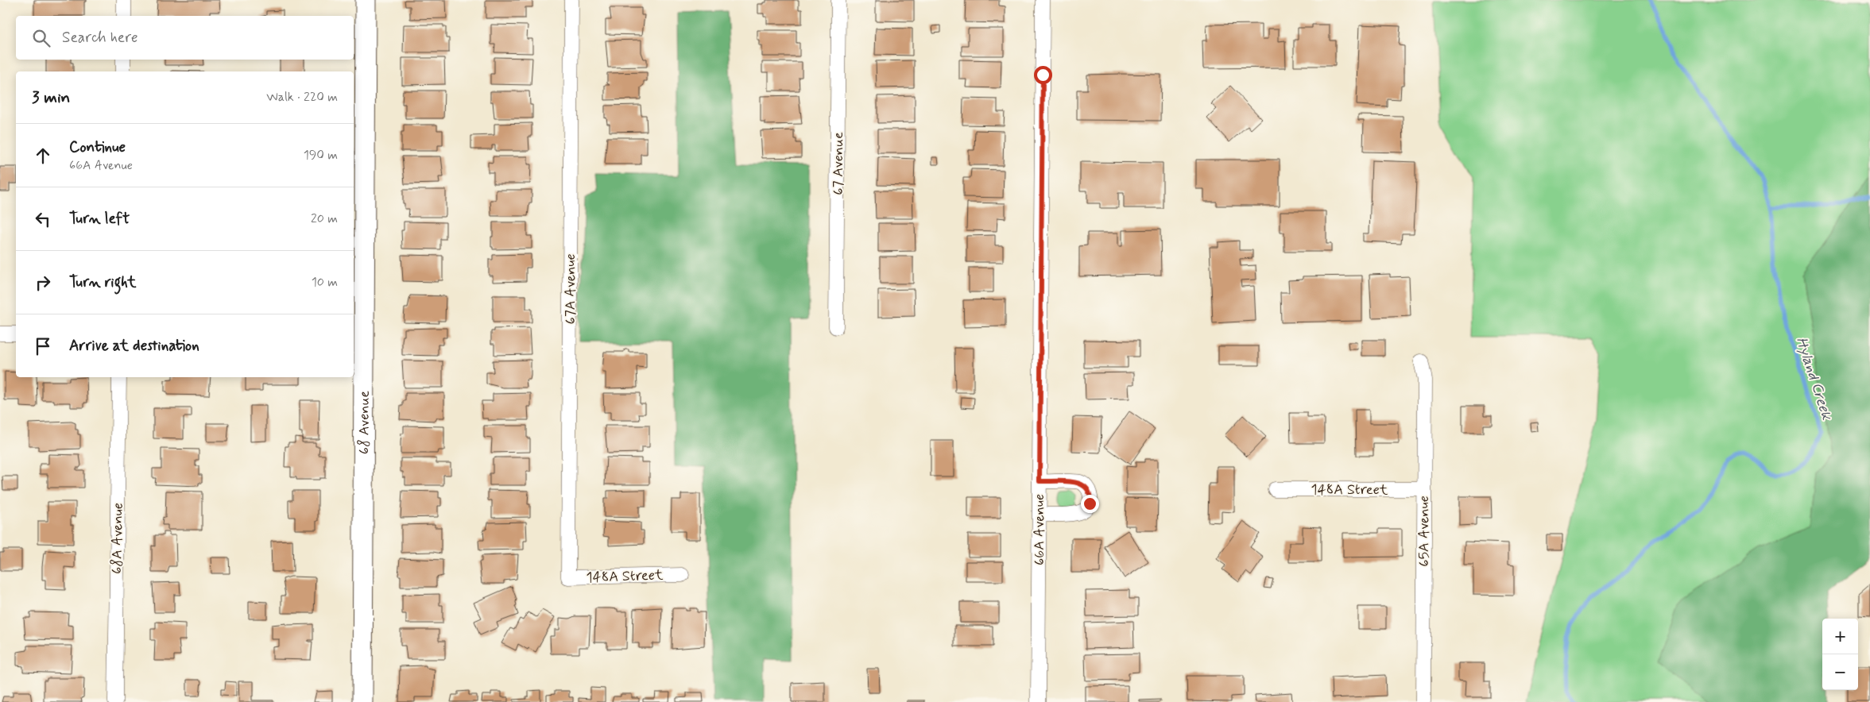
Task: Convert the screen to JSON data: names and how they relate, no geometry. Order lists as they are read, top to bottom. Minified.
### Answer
{"streets":{"street":["67 Avenue","67A Avenue","68 Avenue","148A Street","66A Avenue","65A Avenue","68A Avenue"]},"crossings":[["67A Avenue","148A Street"],["148A Street","65A Avenue"]],"water":["Hyland Creek"],"page":{"search":"Search here","heading":["3 min","Walk · 220 m"],"list":[["Continue","66A Avenue","190 m"],["Turn left","20 m"],["Turn right","10 m"],"Arrive at destination"],"map_buttons":["+","−"]}}
